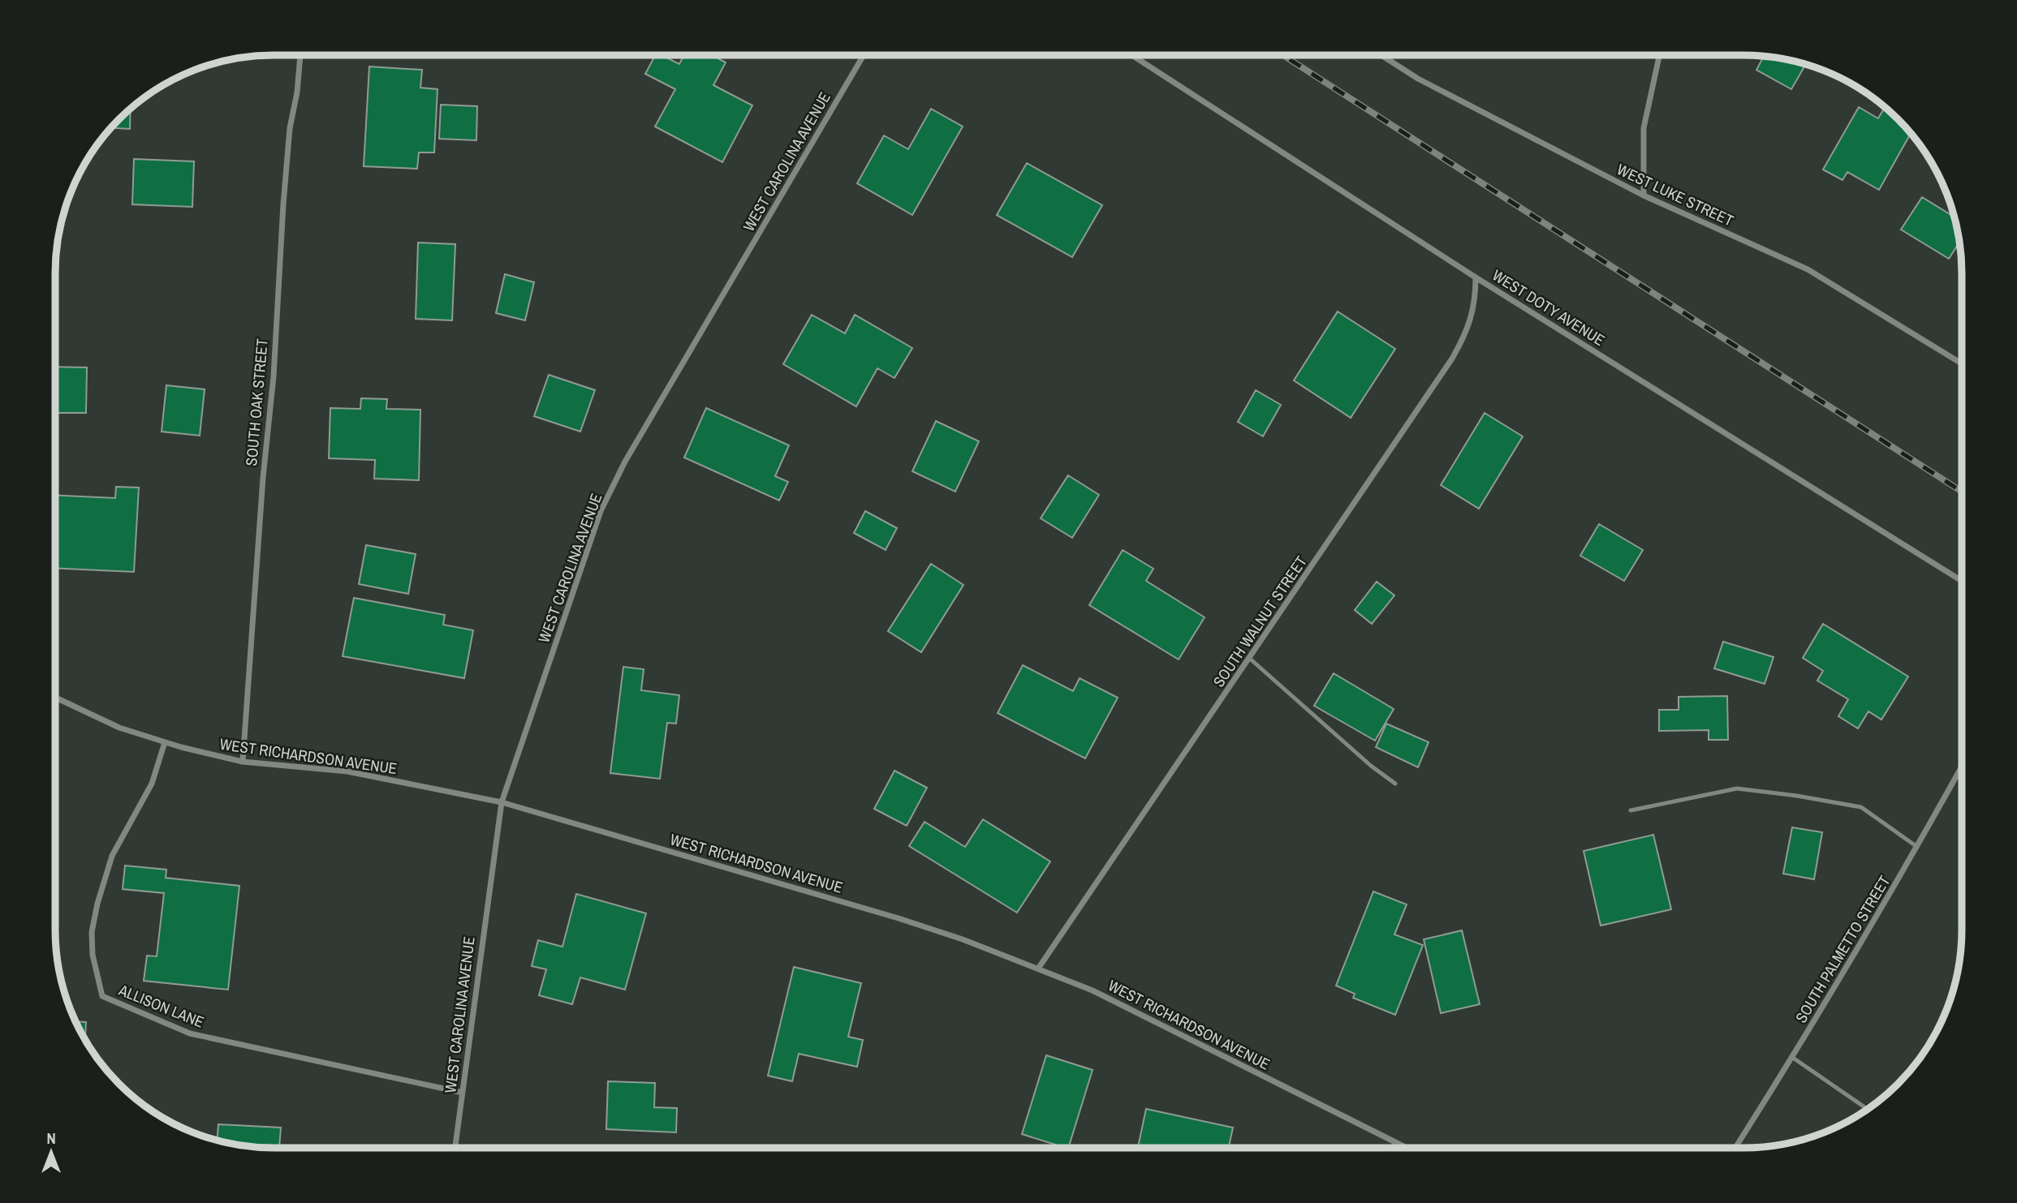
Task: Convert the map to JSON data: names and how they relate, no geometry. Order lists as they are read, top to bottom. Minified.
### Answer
{"streets":{"street":["WEST CAROLINA AVENUE","WEST LUKE STREET","WEST DOTY AVENUE","SOUTH OAK STREET","SOUTH WALNUT STREET","WEST RICHARDSON AVENUE","SOUTH PALMETTO STREET","ALLISON LANE"]},"crossings":[["WEST CAROLINA AVENUE","WEST RICHARDSON AVENUE"],["WEST CAROLINA AVENUE","ALLISON LANE"],["WEST DOTY AVENUE","SOUTH WALNUT STREET"],["SOUTH OAK STREET","WEST RICHARDSON AVENUE"],["SOUTH WALNUT STREET","WEST RICHARDSON AVENUE"],["WEST RICHARDSON AVENUE","ALLISON LANE"]],"north":"top"}
